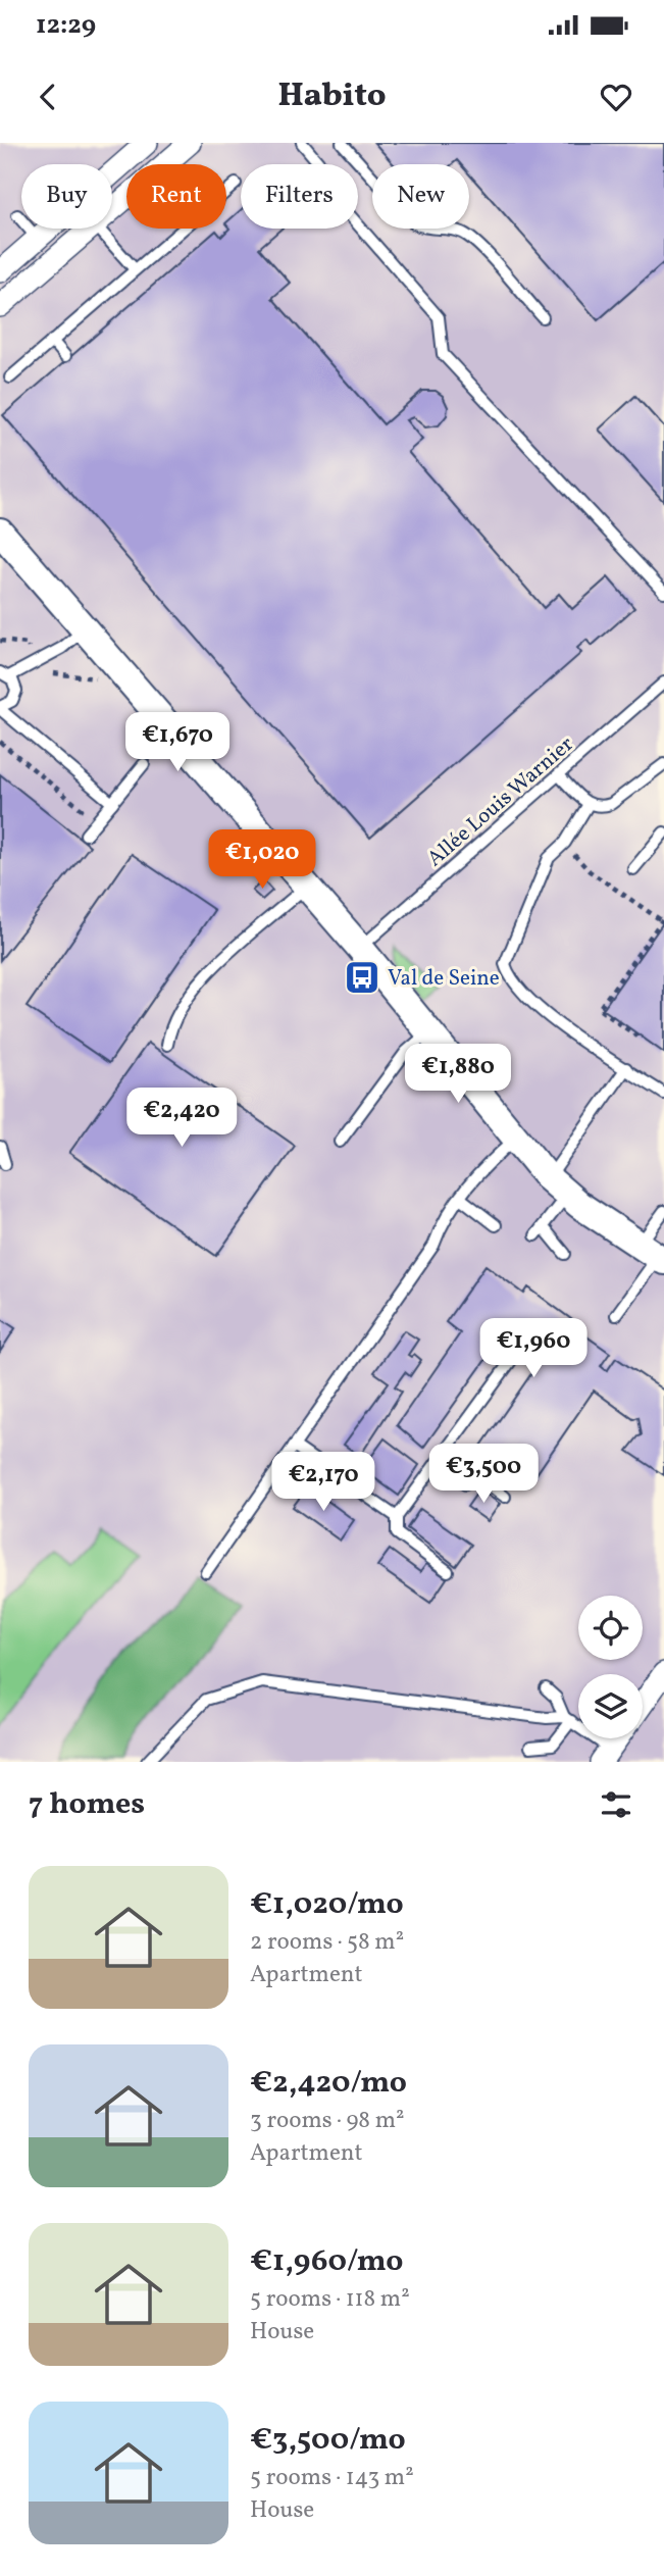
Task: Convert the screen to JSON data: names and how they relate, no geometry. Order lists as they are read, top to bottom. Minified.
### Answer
{"streets":{"lane":["Allée Louis Warnier"]},"places":{"bus stop":["Val de Seine"]},"page":{"status":"12:29","header":"Habito","chip":["Buy","Rent","Filters","New"],"price":["€1,670","€1,020","€1,880","€2,420","€1,960","€3,500","€2,170"],"heading":"7 homes","list":[{"name":"€1,020/mo","note":"2 rooms · 58 m² · Apartment"},{"name":"€2,420/mo","note":"3 rooms · 98 m² · Apartment"},{"name":"€1,960/mo","note":"5 rooms · 118 m² · House"},{"name":"€3,500/mo","note":"5 rooms · 143 m² · House"}]}}
